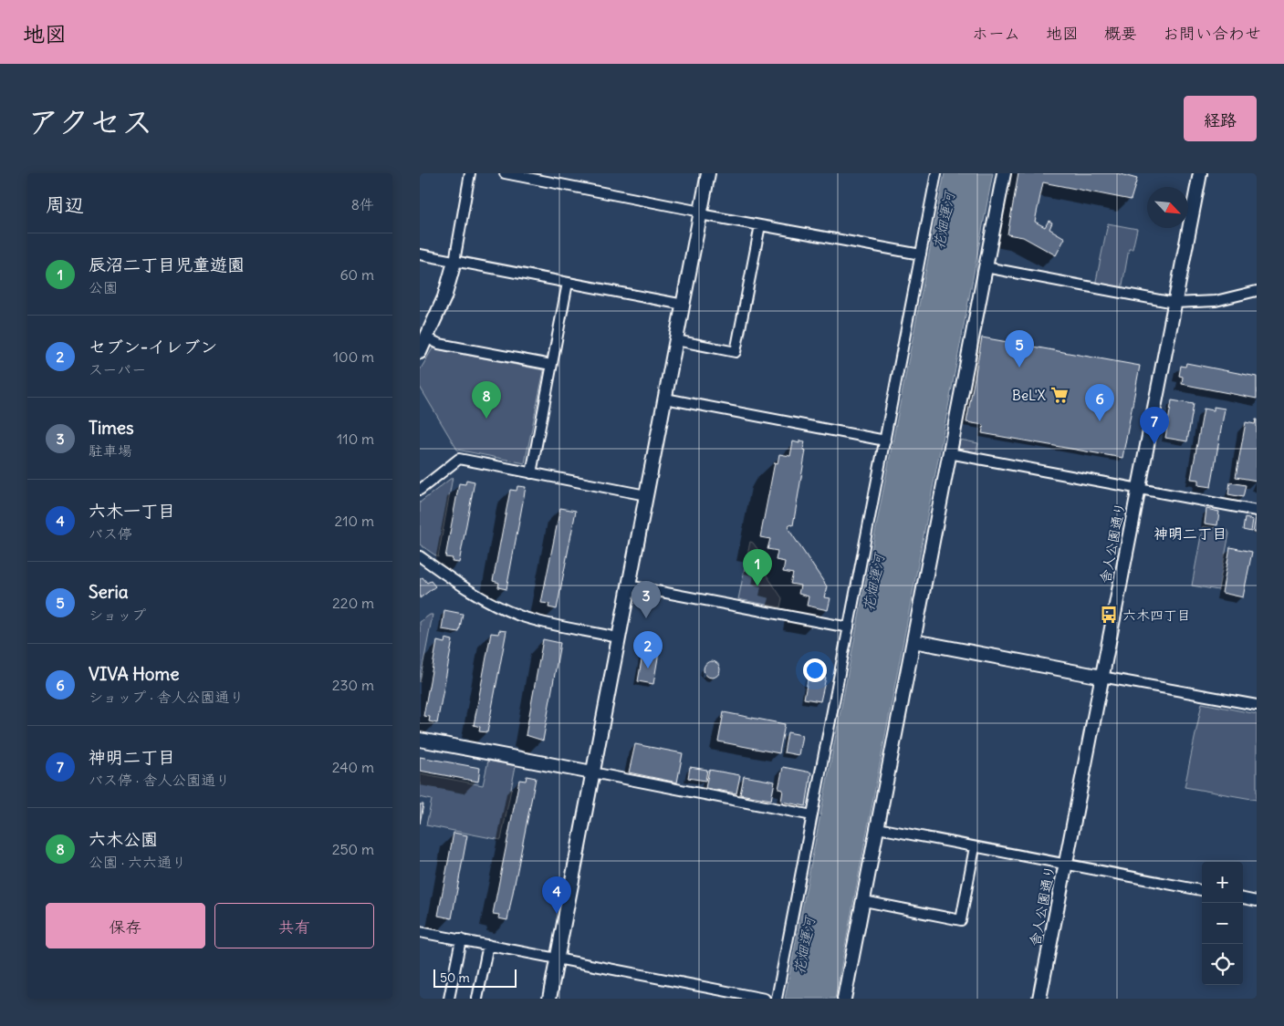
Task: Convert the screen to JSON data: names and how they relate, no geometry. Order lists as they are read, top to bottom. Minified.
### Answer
{"streets":{"street":["舎人公園通り"]},"districts":["神明二丁目"],"water":["花畑運河"],"places":{"supermarket":["BeL'X"],"bus stop":["六木四丁目"]},"scale_bar":"50 m","north":"bottom right","page":{"header":"地図","nav":["ホーム","地図","概要","お問い合わせ"],"title":"アクセス","buttons":["経路",["保存","共有"]],"heading":["周辺","8件"],"list":[{"mark":"1","name":"辰沼二丁目児童遊園","note":"公園","value":"60 m"},{"mark":"2","name":"セブン-イレブン","note":"スーパー","value":"100 m"},{"mark":"3","name":"Times","note":"駐車場","value":"110 m"},{"mark":"4","name":"六木一丁目","note":"バス停","value":"210 m"},{"mark":"5","name":"Seria","note":"ショップ","value":"220 m"},{"mark":"6","name":"VIVA Home","note":"ショップ · 舎人公園通り","value":"230 m"},{"mark":"7","name":"神明二丁目","note":"バス停 · 舎人公園通り","value":"240 m"},{"mark":"8","name":"六木公園","note":"公園 · 六六通り","value":"250 m"}],"pins":["5","8","6","7","1","3","2","4"],"map_buttons":["+","−"],"scale":"50 m"}}
